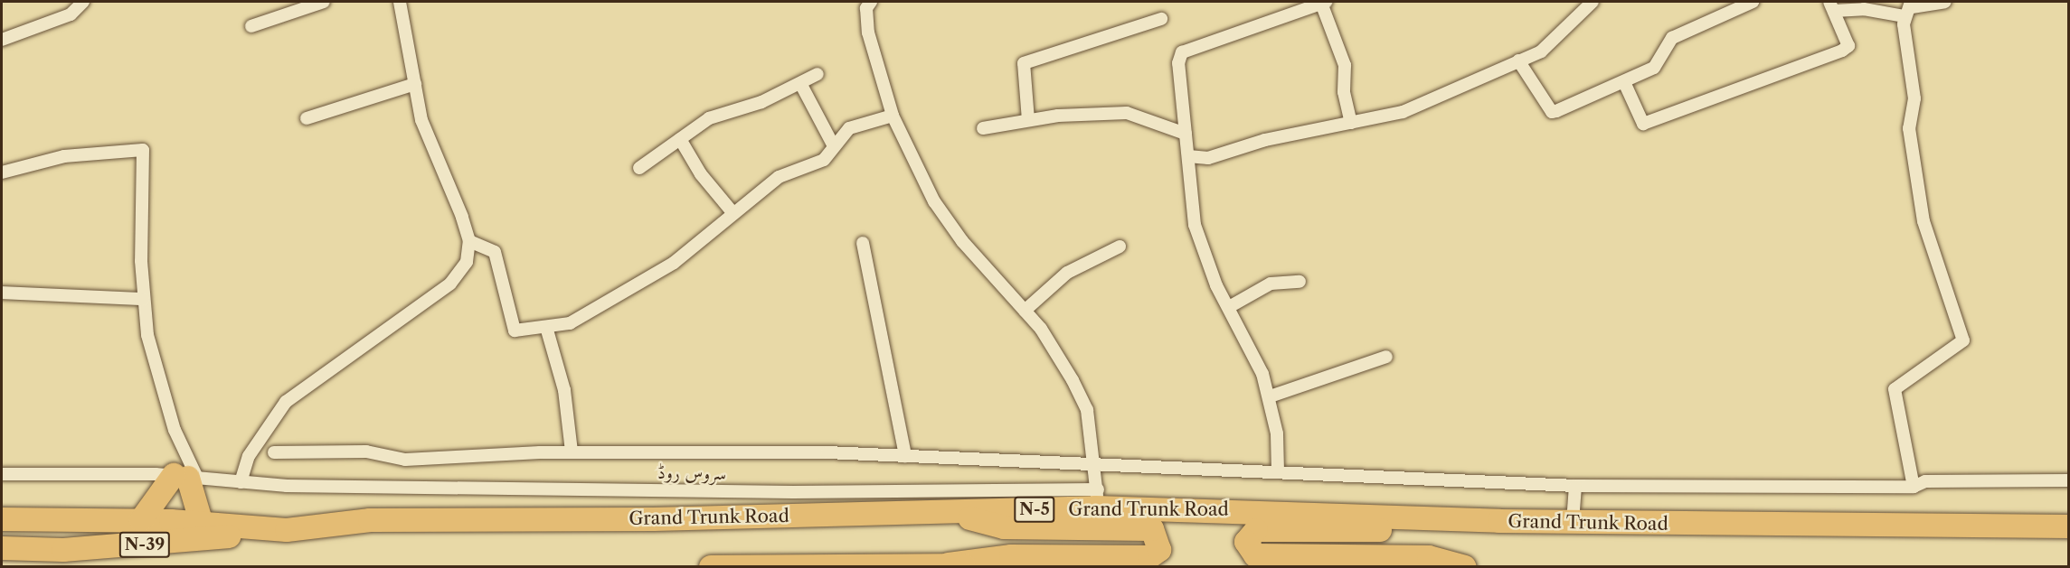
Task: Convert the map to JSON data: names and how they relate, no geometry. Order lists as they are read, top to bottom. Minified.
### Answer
{"streets":{"highway":["N-5","Grand Trunk Road","N-39"],"street":["سروس روڈ"]},"crossings":[["سروس روڈ","Grand Trunk Road"],["Grand Trunk Road","N-39"]]}
